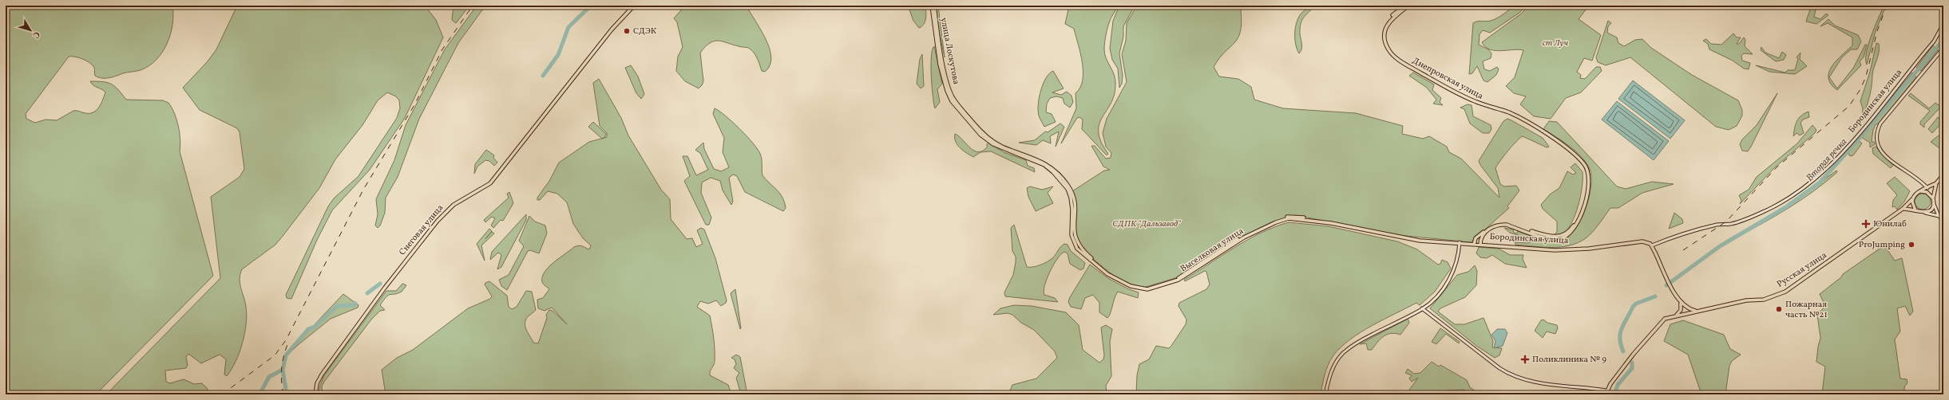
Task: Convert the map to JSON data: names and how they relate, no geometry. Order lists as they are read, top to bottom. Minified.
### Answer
{"streets":{"main road":["улица Лоскутова","Днепровская улица","Бородинская улица","Снеговая улица","Выселковая улица","Русская улица"]},"crossings":[["улица Лоскутова","Выселковая улица"],["Днепровская улица","Бородинская улица"],["Бородинская улица","Выселковая улица"]],"water":["Вторая речка"],"parks":["ст Луч","СДПК \"Дальзавод\""],"places":{"other":["СДЭК","ProJumping","Пожарная часть №21"],"health":["Юнилаб","Поликлиника № 9"]},"north":"bottom right"}
